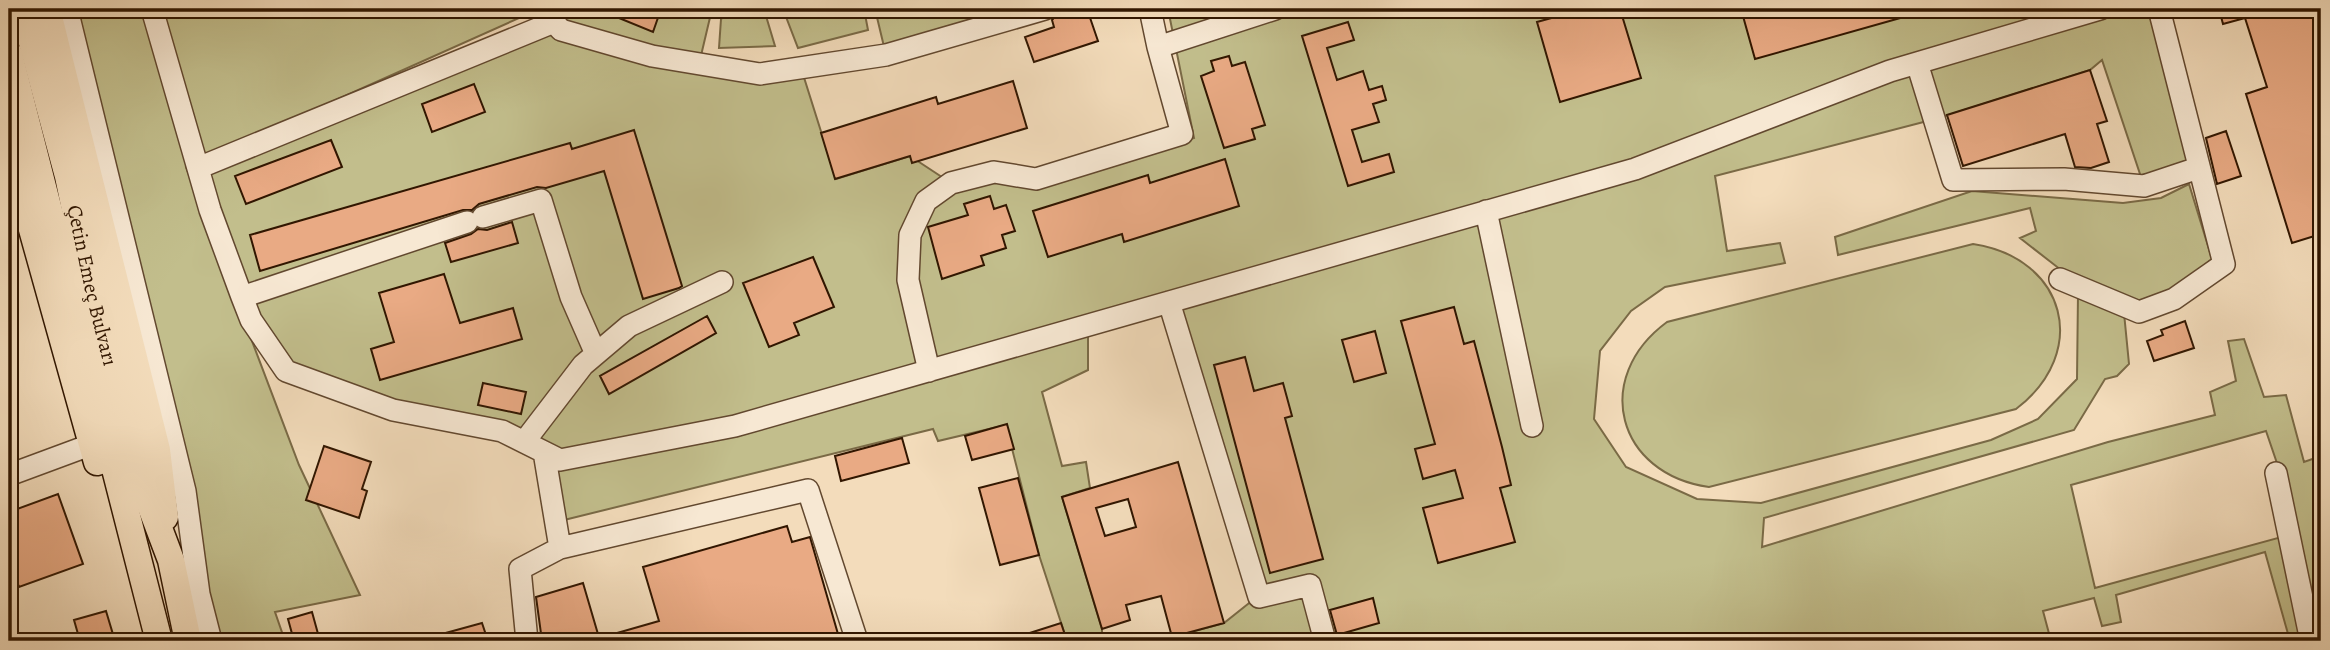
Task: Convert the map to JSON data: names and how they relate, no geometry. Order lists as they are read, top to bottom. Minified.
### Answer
{"streets":{"main road":["Çetin Emeç Bulvarı"]}}
